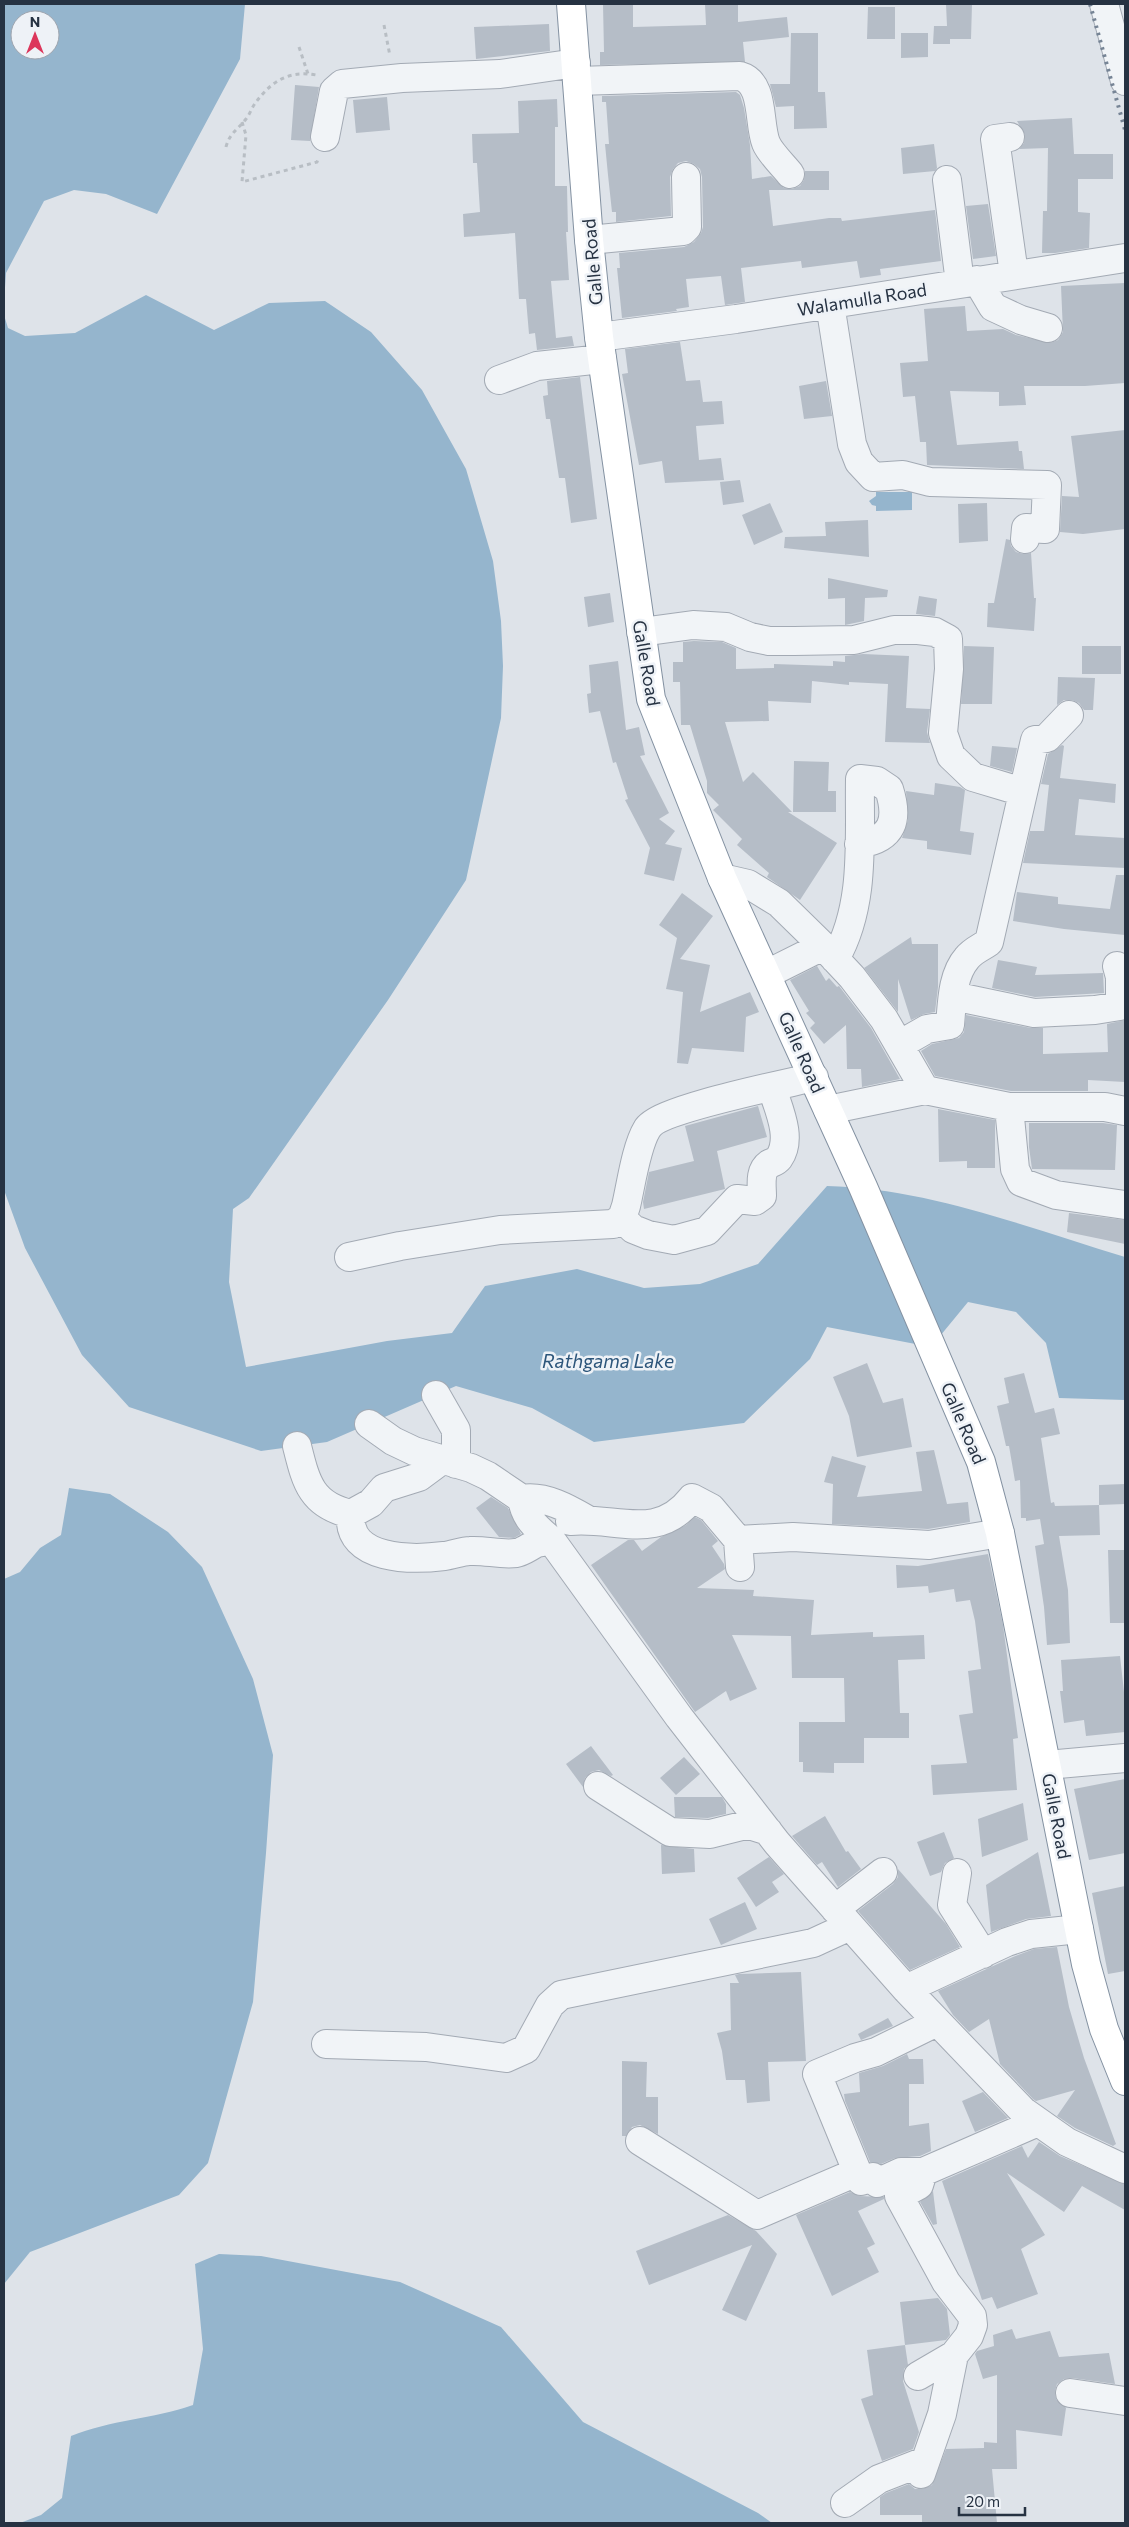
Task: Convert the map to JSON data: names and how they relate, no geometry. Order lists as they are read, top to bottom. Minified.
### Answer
{"streets":{"highway":["Galle Road"],"street":["Walamulla Road"]},"crossings":[["Galle Road","Walamulla Road"]],"water":["Rathgama Lake"],"scale_bar":"20 m","north":"top"}
